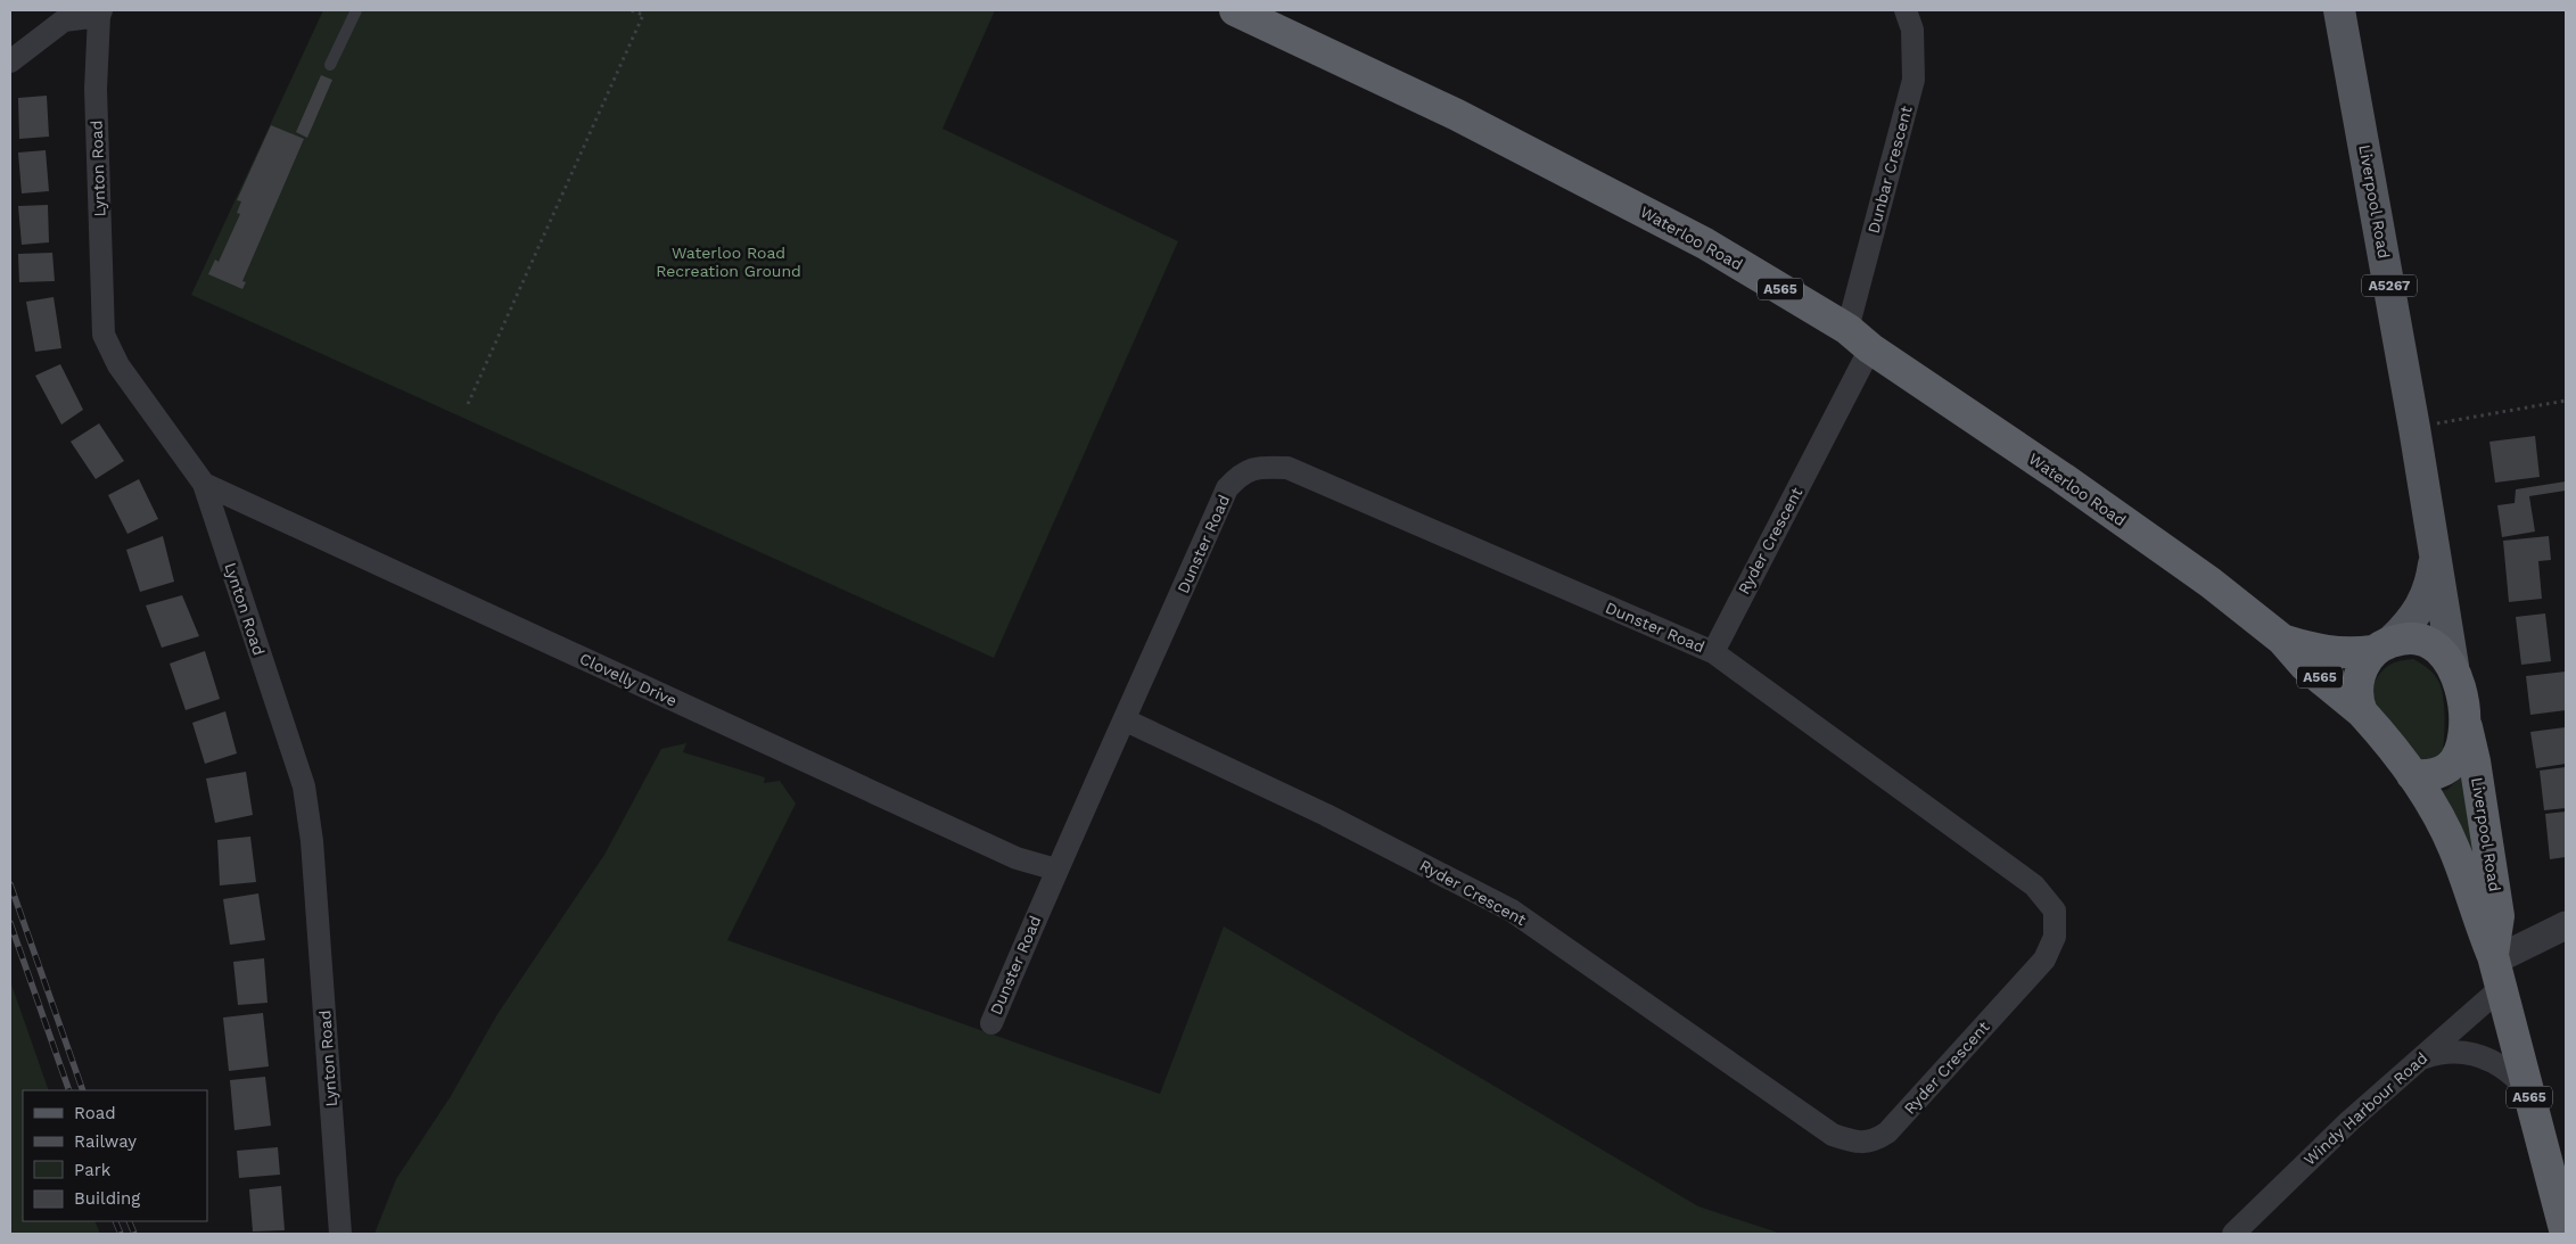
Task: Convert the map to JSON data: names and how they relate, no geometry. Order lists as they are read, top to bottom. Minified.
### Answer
{"streets":{"highway":["Liverpool Road","Waterloo Road","A565"],"main road":["A5267"],"street":["Lynton Road","Dunbar Crescent","Ryder Crescent","Dunster Road","Clovelly Drive","Windy Harbour Road"]},"crossings":[["Lynton Road","Clovelly Drive"],["Dunbar Crescent","Waterloo Road"],["Liverpool Road","Waterloo Road"],["Liverpool Road","A565"],["Liverpool Road","Windy Harbour Road"],["Waterloo Road","A565"],["Waterloo Road","Ryder Crescent"],["Ryder Crescent","Dunster Road"],["Dunster Road","Clovelly Drive"]],"parks":["Waterloo Road Recreation Ground"],"legend":["Road","Railway","Park","Building"]}
